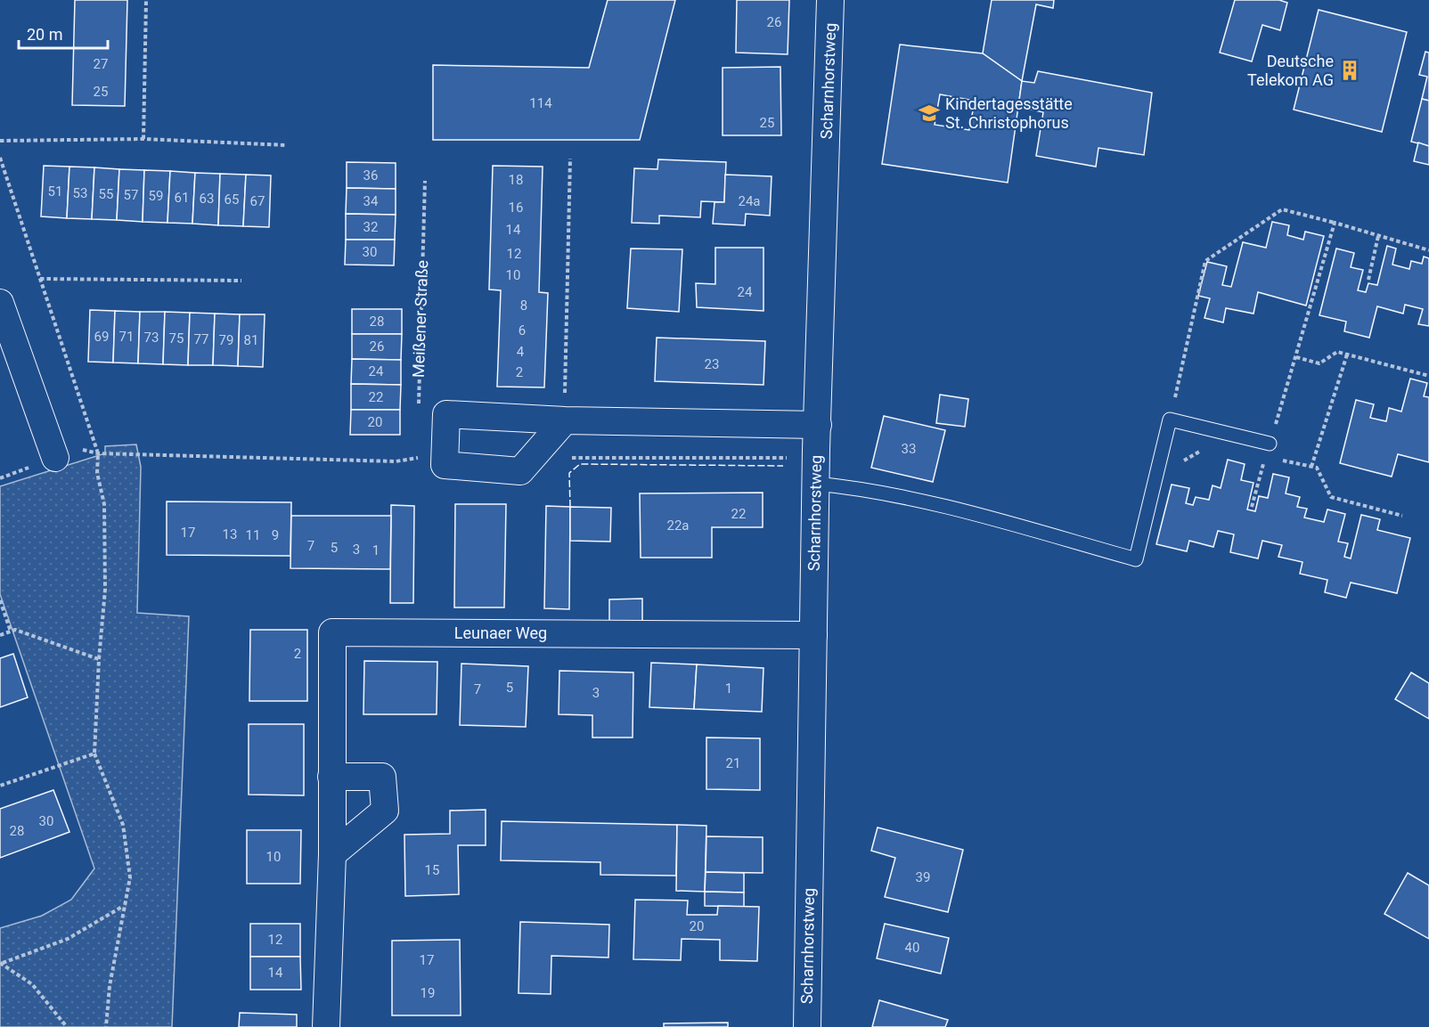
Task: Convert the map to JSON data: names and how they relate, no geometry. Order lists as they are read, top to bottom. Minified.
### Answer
{"streets":{"street":["Scharnhorstweg","Leunaer Weg"],"path":["Meißener Straße"]},"crossings":[["Scharnhorstweg","Leunaer Weg"]],"places":{"building":["Deutsche Telekom AG"],"school or university":["Kindertagesstätte St. Christophorus"]},"house_numbers":["26","27","25","114","25","36","18","51","53","55","57","59","61","63","65","67","34","24a","16","32","14","30","12","10","24","8","28","6","69","71","73","75","77","79","81","26","4","23","24","2","22","20","33","22","22a","17","13","11","9","7","5","3","1","2","5","1","7","3","21","30","28","10","15","39","20","12","40","17","14","19"],"scale_bar":"20 m"}
